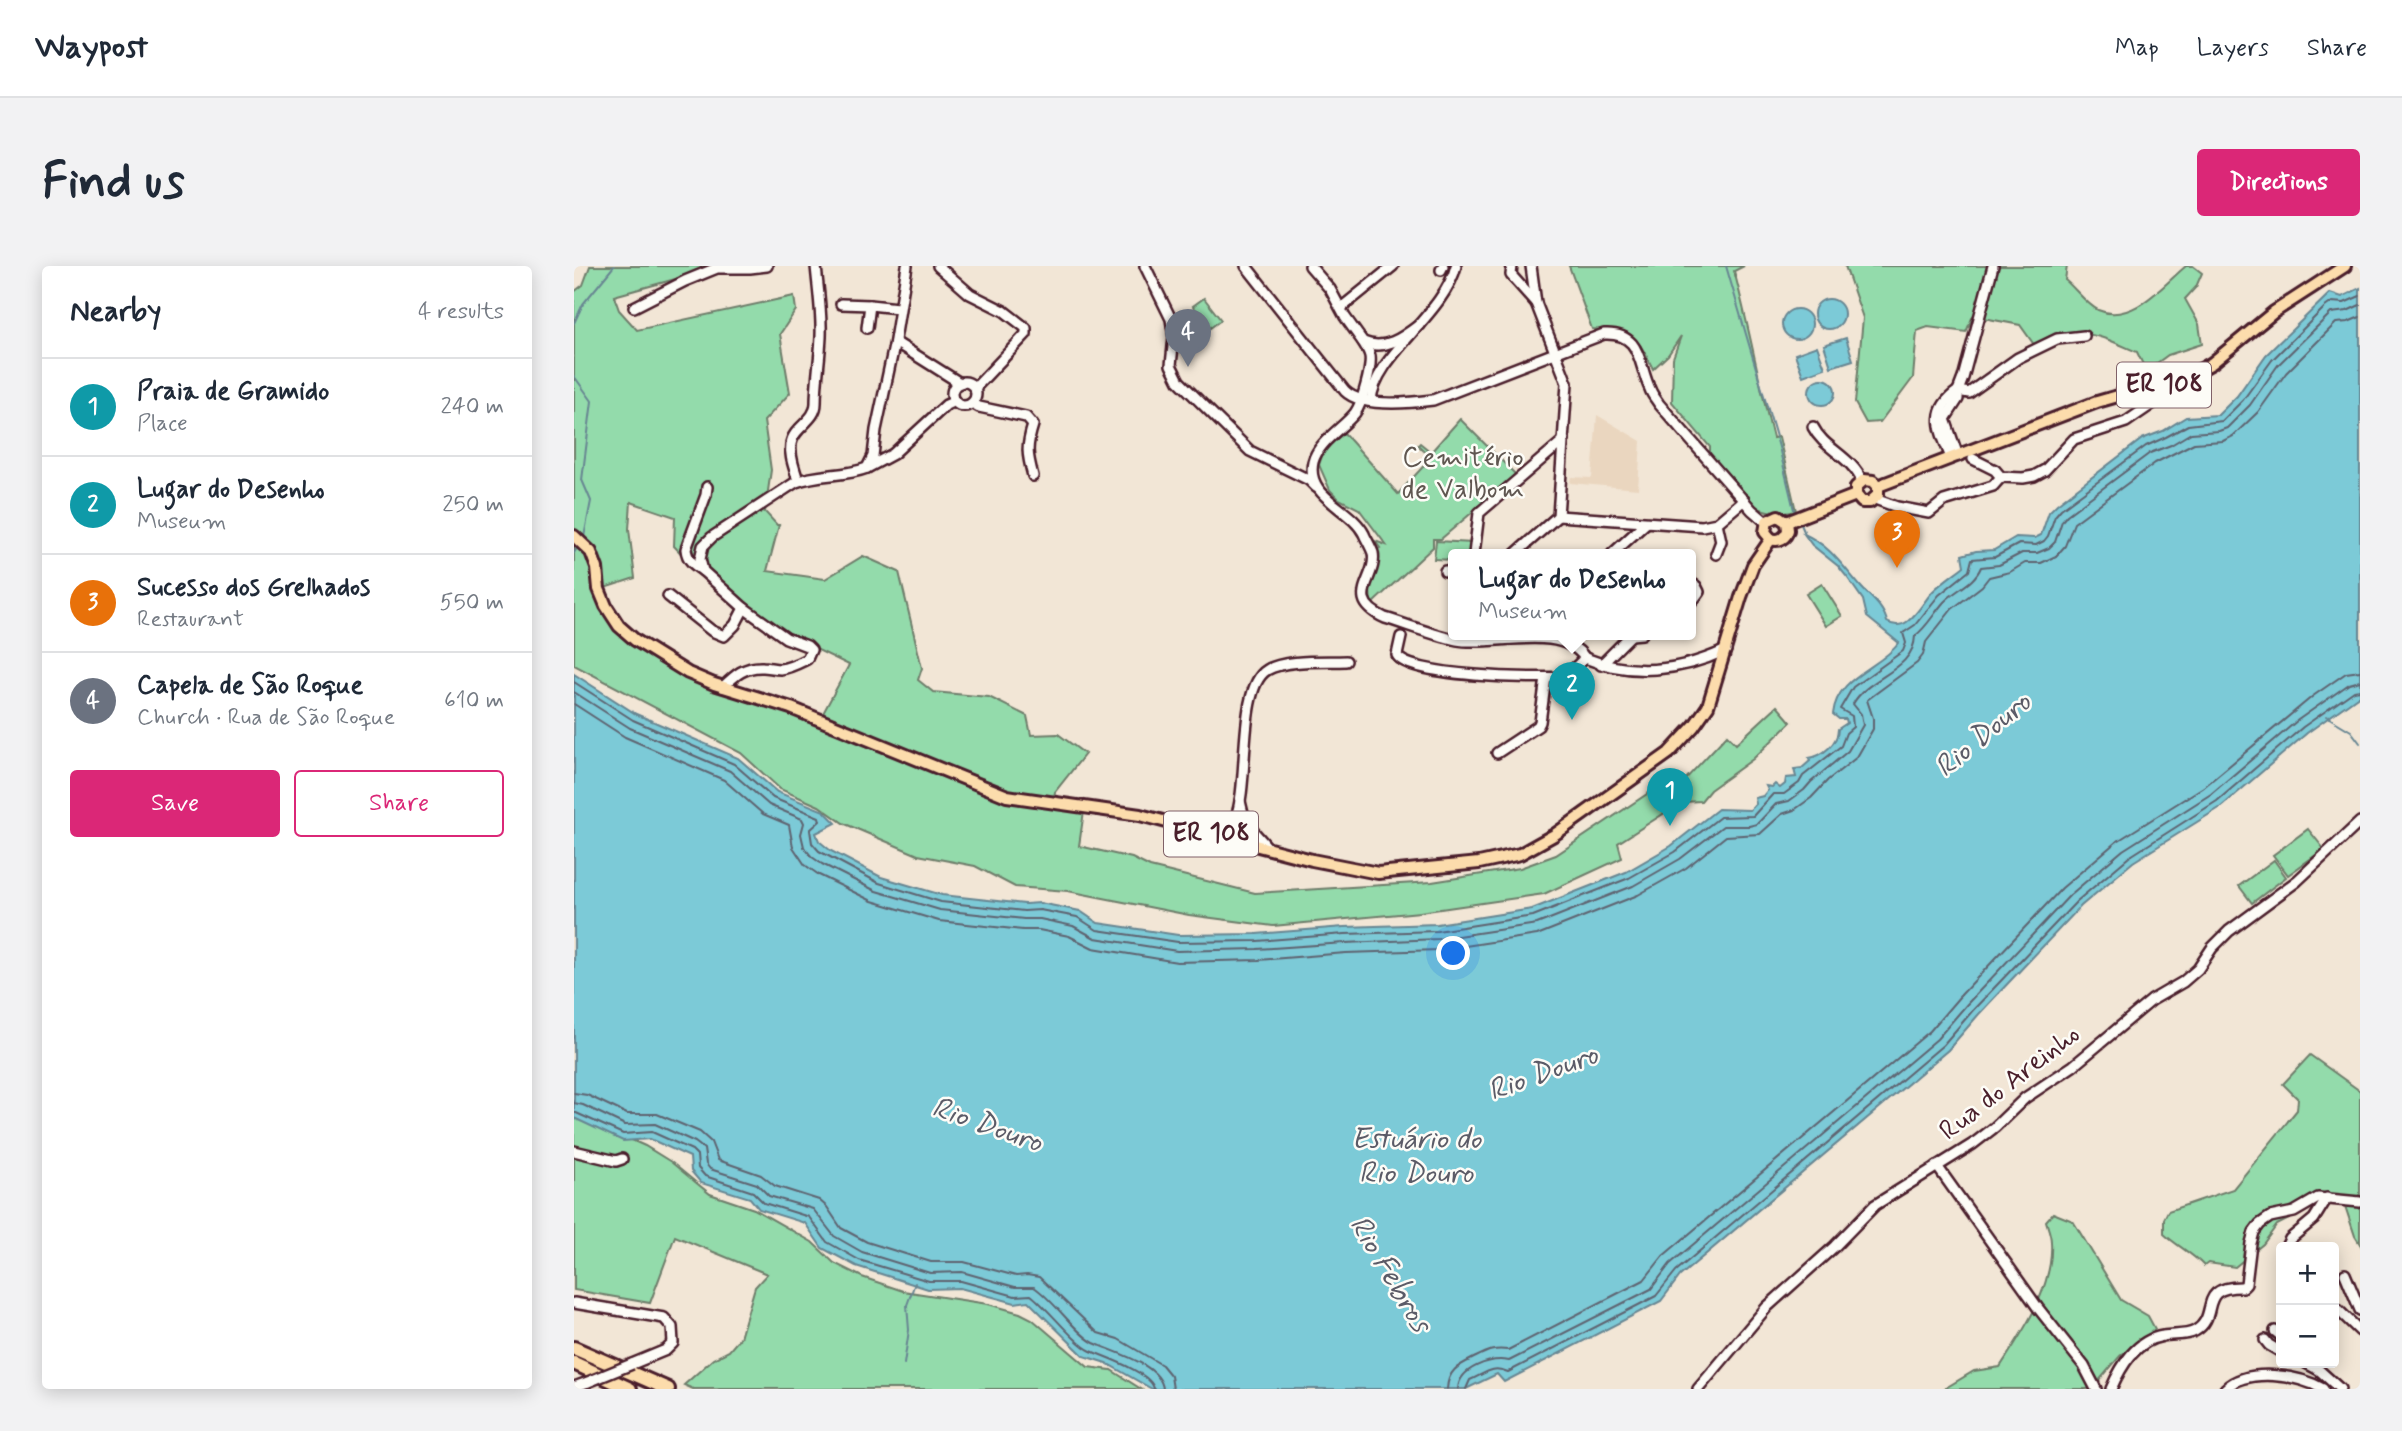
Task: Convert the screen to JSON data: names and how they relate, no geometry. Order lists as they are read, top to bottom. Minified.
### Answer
{"streets":{"main road":["ER 108"],"street":["Rua do Areinho"]},"water":["Rio Douro","Estuário do Rio Douro","Rio Febros"],"parks":["Cemitério de Valbom"],"page":{"header":"Waypost","nav":["Map","Layers","Share"],"buttons":["Directions",["Save","Share"]],"title":"Find us","heading":["Nearby","4 results"],"pins":["4","3","2","1"],"list":[{"mark":"1","name":"Praia de Gramido","note":"Place","value":"240 m"},{"mark":"2","name":"Lugar do Desenho","note":"Museum","value":"250 m"},{"mark":"3","name":"Sucesso dos Grelhados","note":"Restaurant","value":"550 m"},{"mark":"4","name":"Capela de São Roque","note":"Church · Rua de São Roque","value":"610 m"}],"popup":["Lugar do Desenho","Museum"],"map_buttons":["+","−"]}}
